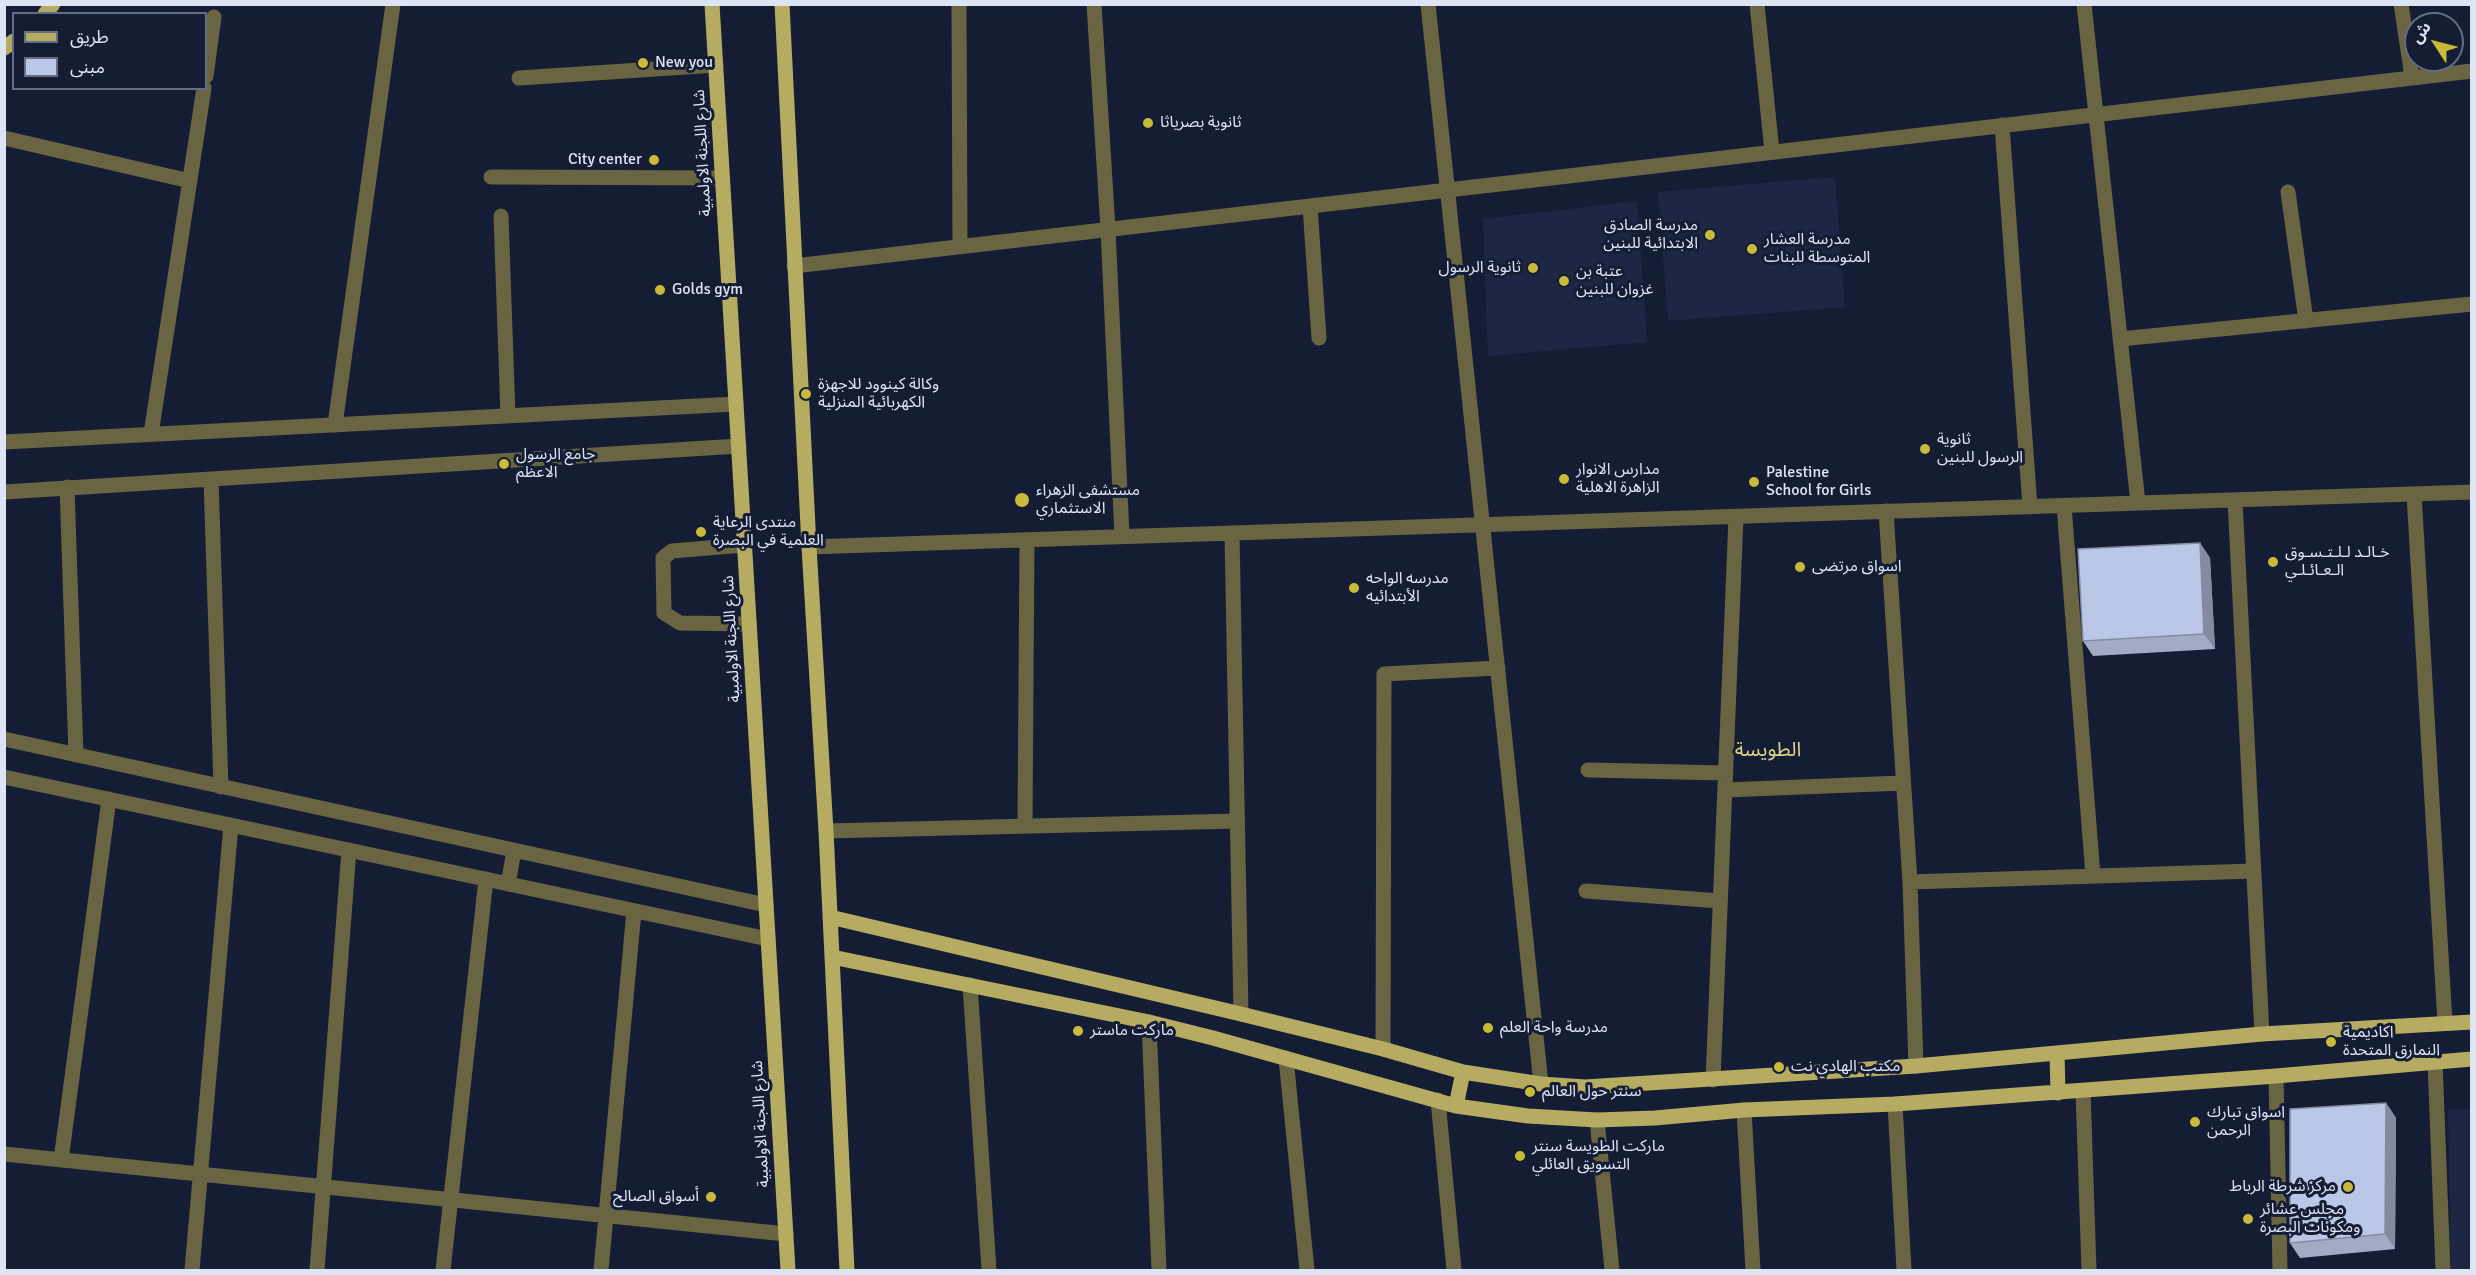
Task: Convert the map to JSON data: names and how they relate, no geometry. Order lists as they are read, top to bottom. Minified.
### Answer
{"streets":{"main road":["شارع اللجنة الاولمبية"]},"districts":["الطويسة"],"places":["New you","ثانوية بصرياثا","City center","مدرسة الصادق الابتدائية للبنين","مدرسة العشار المتوسطة للبنات","ثانوية الرسول","عتبة بن غزوان للبنين","Golds gym","وكالة كينوود للاجهزة الكهربائية المنزلية","ثانوية الرسول للبنين","جامع الرسول الاعظم","مدارس الانوار الزاهرة الاهلية","Palestine School for Girls","مستشفى الزهراء الاستثماري","منتدى الرعاية العلمية في البصرة","خـالـد لـلـتـسـوق الـعـائـلـي","اسواق مرتضى","مدرسه الواحه الأبتدائيه","مدرسة واحة العلم","ماركت ماستر","اكاديمية النمارق المتحدة","مكتب الهادي نت","سنتر حول العالم","اسواق تبارك الرحمن","ماركت الطويسة سنتر التسويق العائلي","مركز شرطة الرباط","أسواق الصالح","مجلس عشائر ومكونات البصرة"],"legend":["طريق","مبنى"],"north":"top left"}
